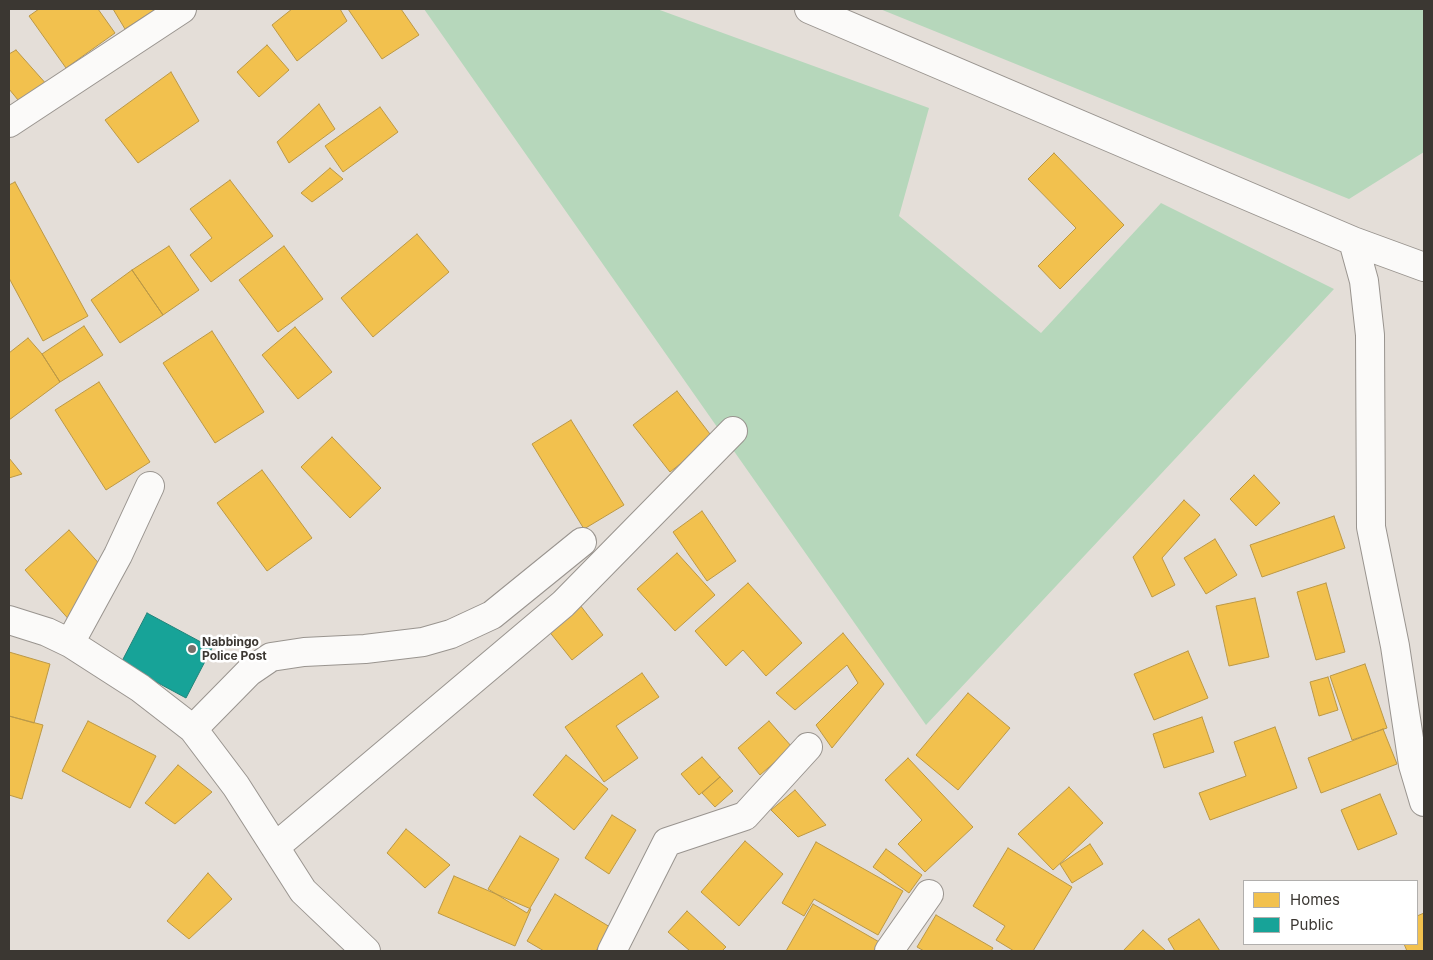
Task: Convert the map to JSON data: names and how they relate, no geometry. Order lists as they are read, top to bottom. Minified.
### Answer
{"places":["Nabbingo Police Post"],"legend":["Homes","Public"]}
